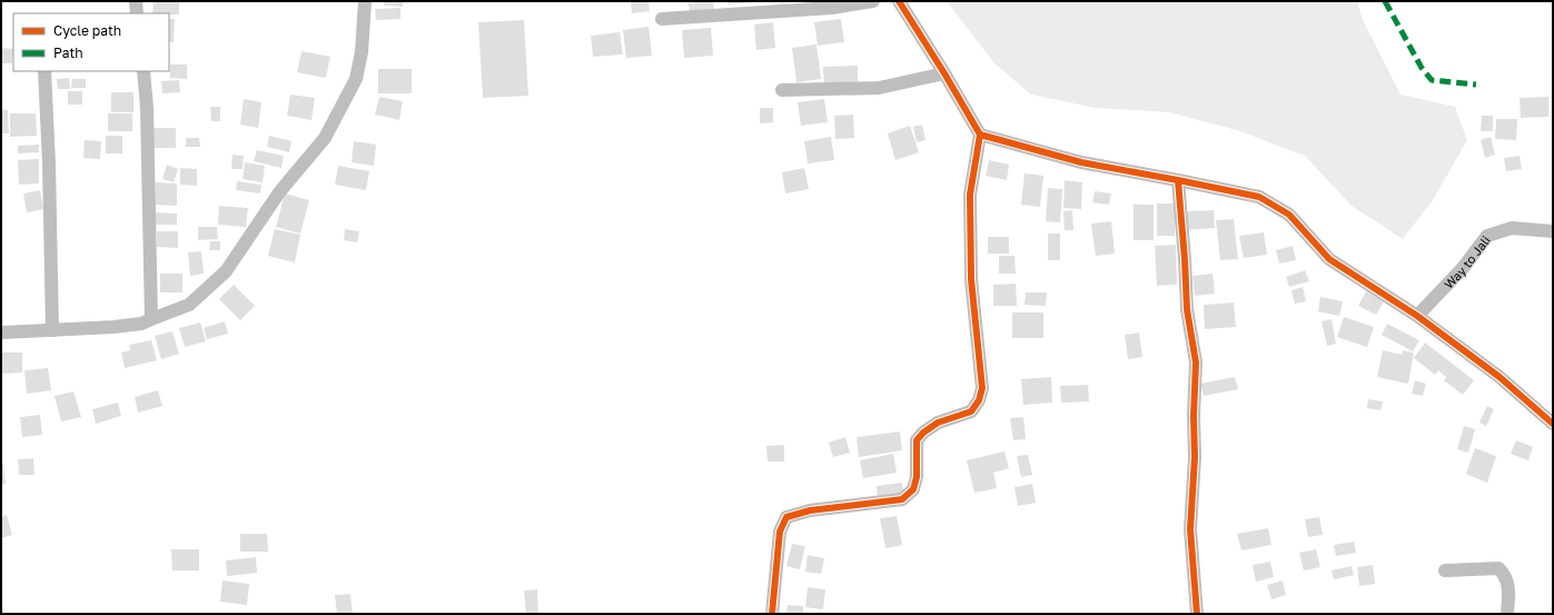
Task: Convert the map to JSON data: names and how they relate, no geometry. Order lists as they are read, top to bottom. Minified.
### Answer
{"streets":{"street":["Way to Jali"]},"legend":["Cycle path","Path"]}
